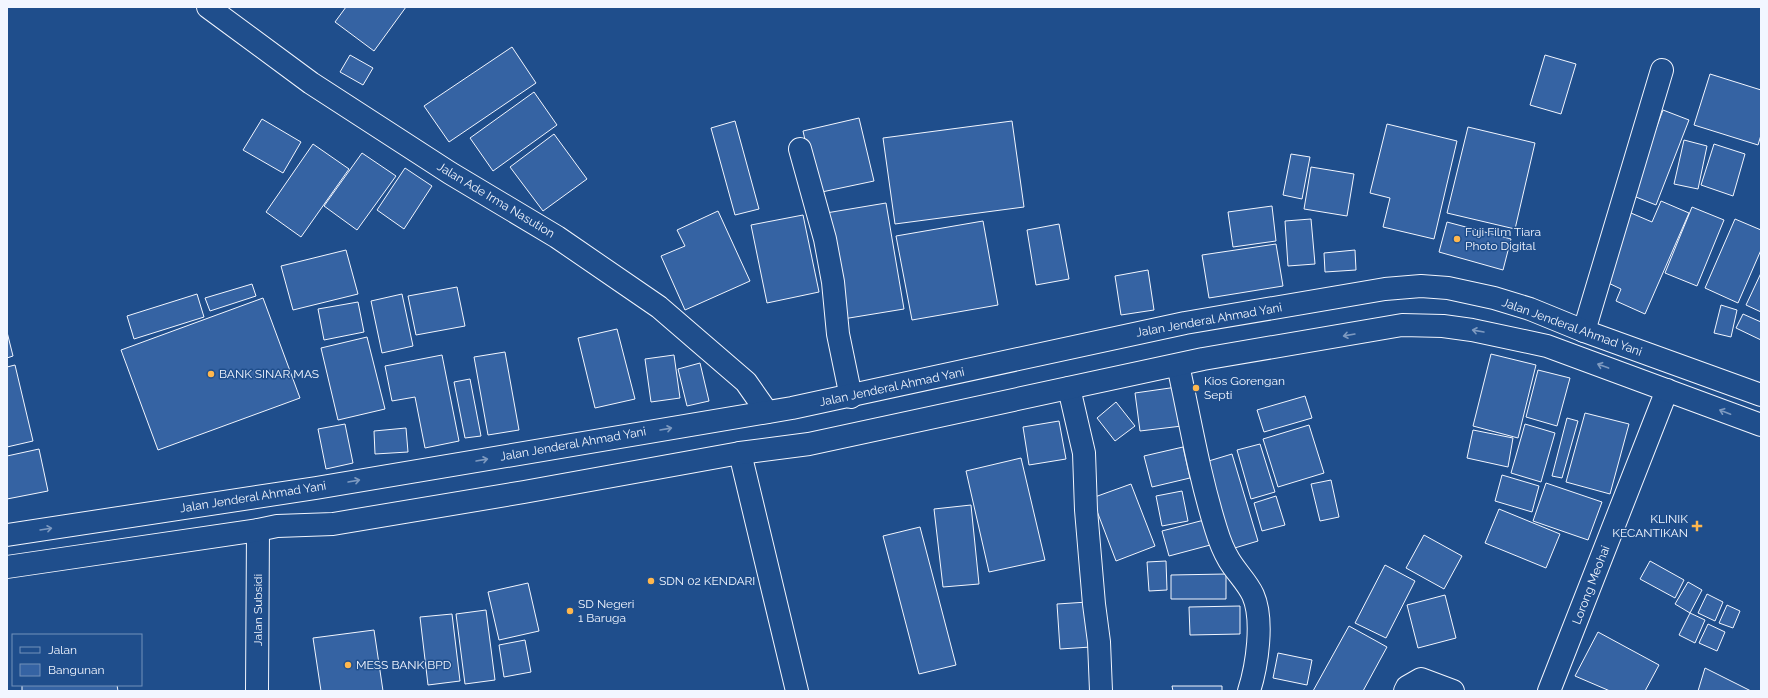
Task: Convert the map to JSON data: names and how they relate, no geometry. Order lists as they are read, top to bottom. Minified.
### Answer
{"streets":{"main road":["Jalan Ade Irma Nasution","Jalan Jenderal Ahmad Yani","Lorong Meohai","Jalan Subsidi"]},"crossings":[["Jalan Ade Irma Nasution","Jalan Jenderal Ahmad Yani"]],"places":{"other":["Fuji Film Tiara Photo Digital","BANK SINAR MAS","Kios Gorengan Septi","SDN 02 KENDARI","SD Negeri 1 Baruga","MESS BANK BPD"],"health":["KLINIK KECANTIKAN"]},"legend":["Jalan","Bangunan"]}
